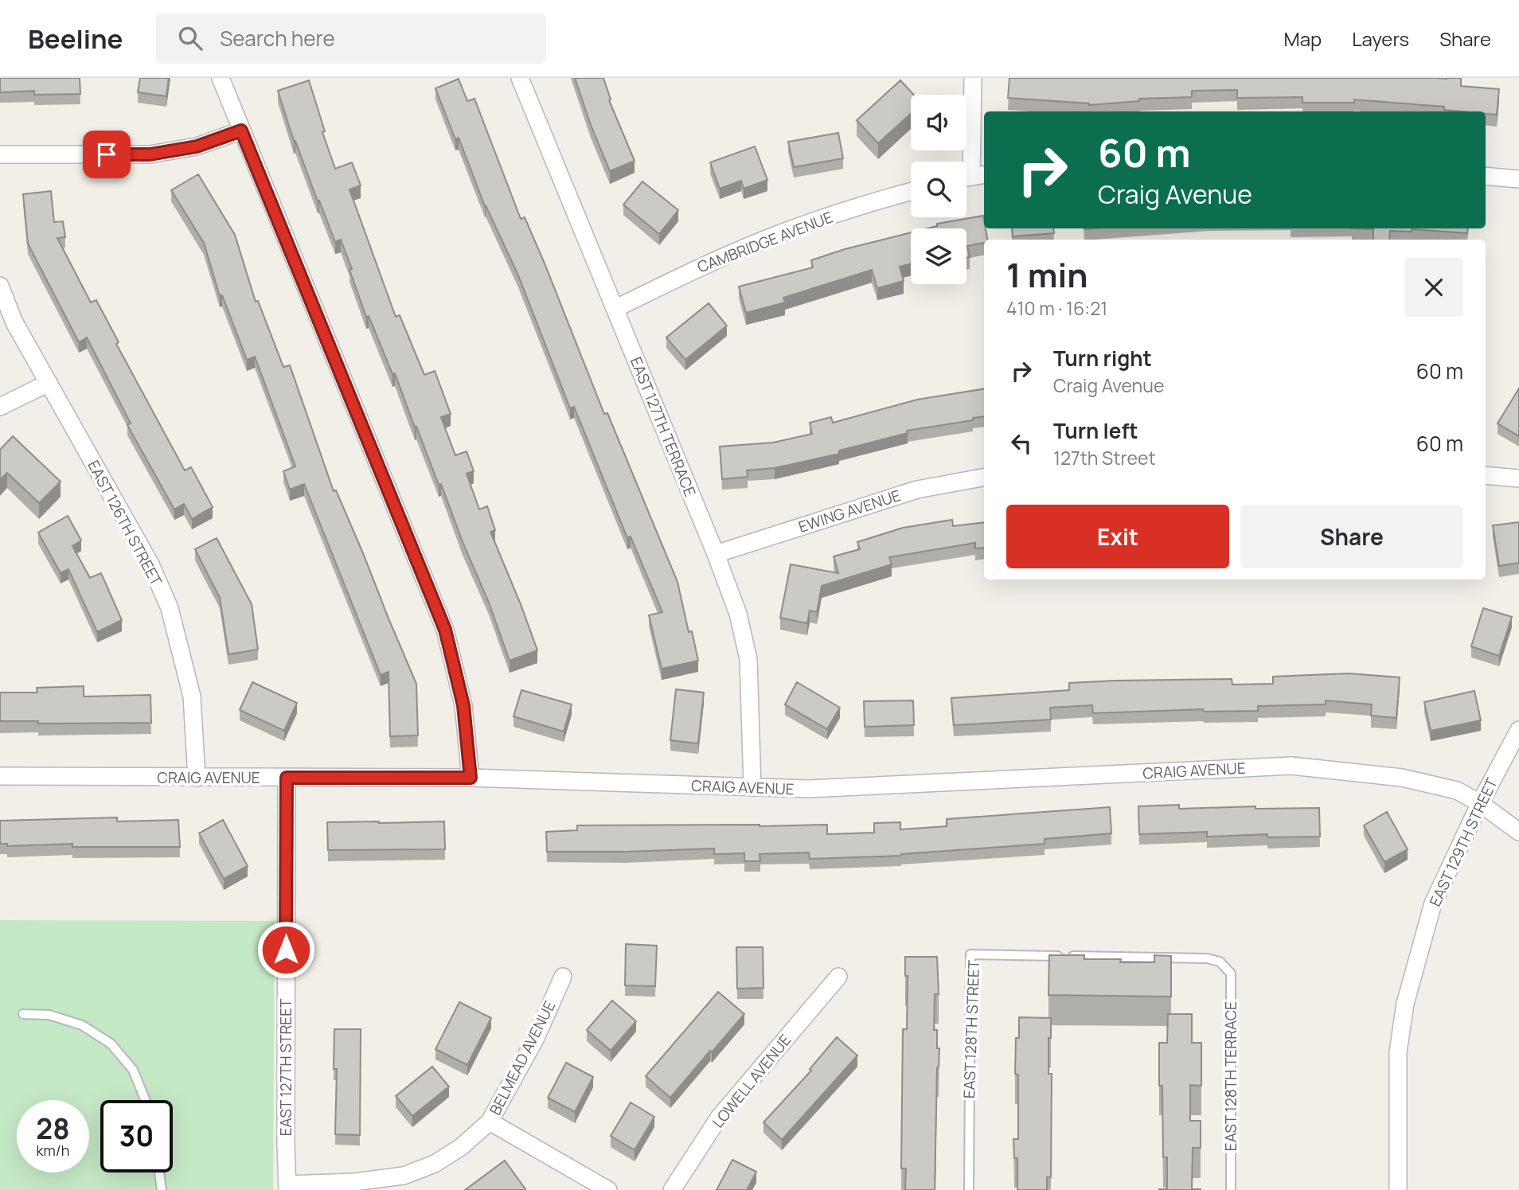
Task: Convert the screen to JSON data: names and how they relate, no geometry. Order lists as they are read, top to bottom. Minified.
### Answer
{"streets":{"street":["CAMBRIDGE AVENUE","EAST 127TH TERRACE","EWING AVENUE","EAST 126TH STREET","CRAIG AVENUE","EAST 129TH STREET","BELMEAD AVENUE","EAST 127TH STREET","LOWELL AVENUE"],"lane":["EAST 128TH STREET","EAST 128TH TERRACE"]},"crossings":[["CAMBRIDGE AVENUE","EAST 127TH TERRACE"],["EAST 127TH TERRACE","EWING AVENUE"],["EAST 127TH TERRACE","CRAIG AVENUE"],["EAST 126TH STREET","CRAIG AVENUE"],["CRAIG AVENUE","EAST 129TH STREET"],["CRAIG AVENUE","EAST 127TH STREET"],["EAST 128TH STREET","EAST 128TH TERRACE"],["BELMEAD AVENUE","EAST 127TH STREET"]],"page":{"header":"Beeline","search":"Search here","nav":["Map","Layers","Share"],"turn":["60 m","Craig Avenue"],"heading":["1 min","410 m · 16:21"],"list":[{"name":"Turn right","note":"Craig Avenue","value":"60 m"},{"name":"Turn left","note":"127th Street","value":"60 m"}],"buttons":["Exit","Share"],"speed":"28 km/h","limit":"30"}}
